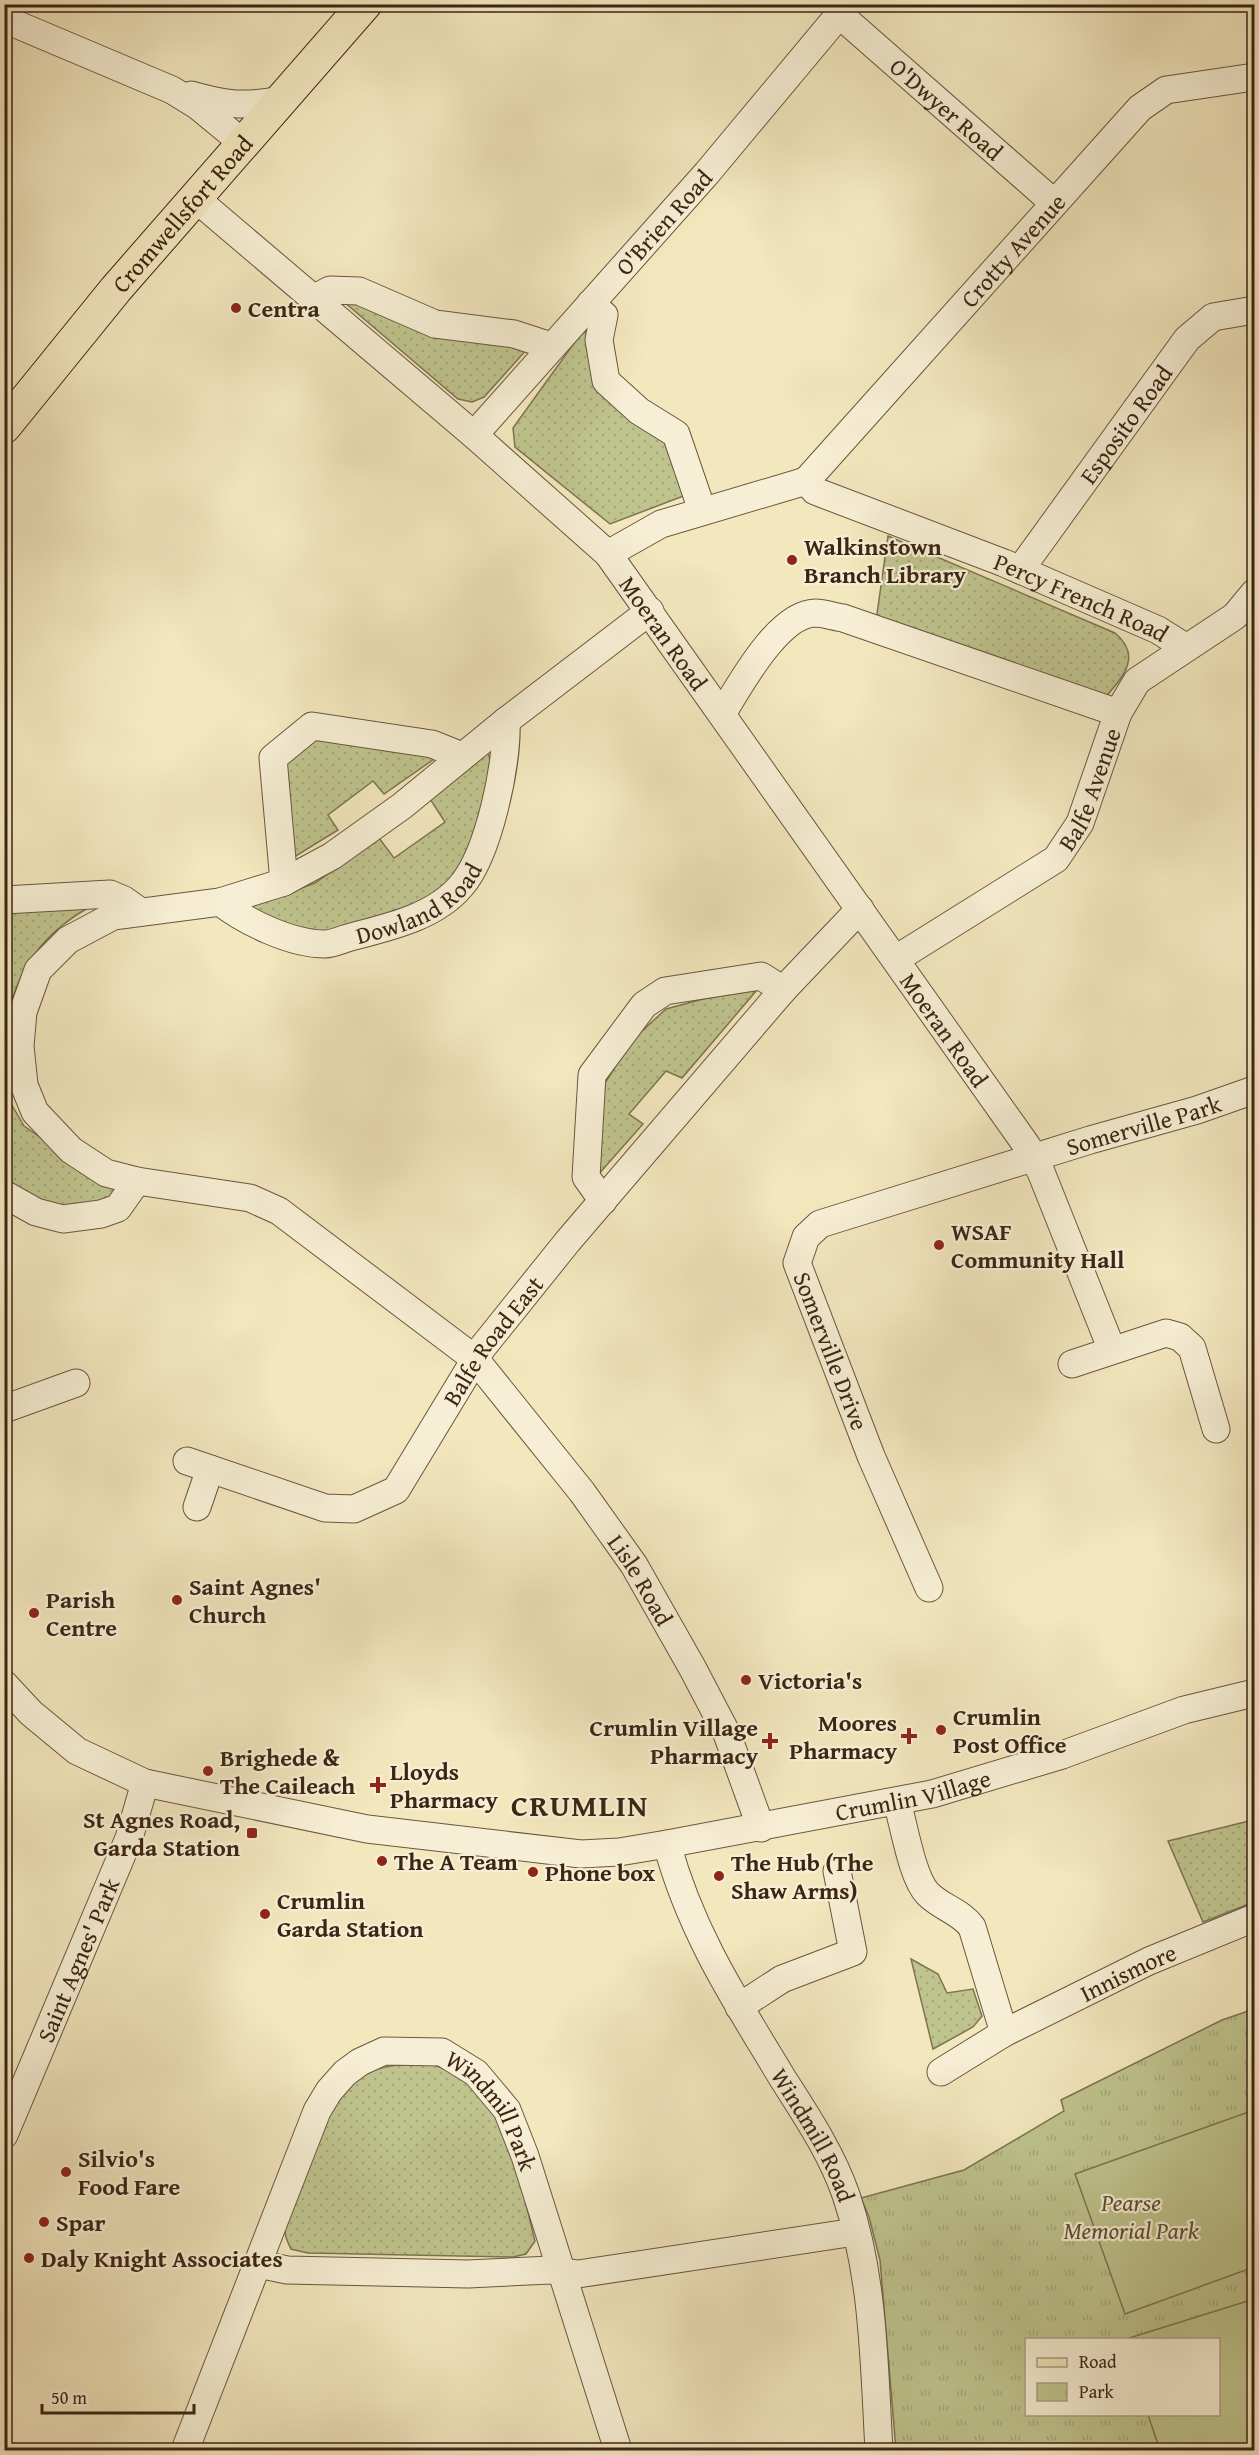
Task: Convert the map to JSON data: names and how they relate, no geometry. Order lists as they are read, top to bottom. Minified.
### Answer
{"streets":{"main road":["Cromwellsfort Road"],"street":["O'Dwyer Road","O'Brien Road","Crotty Avenue","Esposito Road","Percy French Road","Moeran Road","Balfe Avenue","Dowland Road","Somerville Park","Balfe Road East","Somerville Drive","Lisle Road","Crumlin Village","Saint Agnes' Park","Innismore","Windmill Park","Windmill Road"]},"crossings":[["O'Dwyer Road","O'Brien Road"],["O'Dwyer Road","Crotty Avenue"],["Cromwellsfort Road","Moeran Road"],["O'Brien Road","Moeran Road"],["Crotty Avenue","Percy French Road"],["Esposito Road","Percy French Road"],["Percy French Road","Balfe Avenue"],["Moeran Road","Balfe Avenue"],["Moeran Road","Somerville Park"],["Moeran Road","Balfe Road East"],["Moeran Road","Somerville Drive"],["Somerville Park","Somerville Drive"],["Balfe Road East","Lisle Road"],["Lisle Road","Crumlin Village"],["Crumlin Village","Saint Agnes' Park"],["Crumlin Village","Windmill Road"]],"districts":["CRUMLIN"],"parks":["Pearse Memorial Park"],"places":{"other":["Centra","Walkinstown Branch Library","WSAF Community Hall","Saint Agnes' Church","Parish Centre","Victoria's","Crumlin Post Office","Brighede & The Caileach","The A Team","Phone box","The Hub (The Shaw Arms)","Crumlin Garda Station","Silvio's Food Fare","Spar","Daly Knight Associates"],"health":["Moores Pharmacy","Crumlin Village Pharmacy","Lloyds Pharmacy"],"transit":["St Agnes Road, Garda Station"]},"legend":["Road","Park"],"scale_bar":"50 m"}
